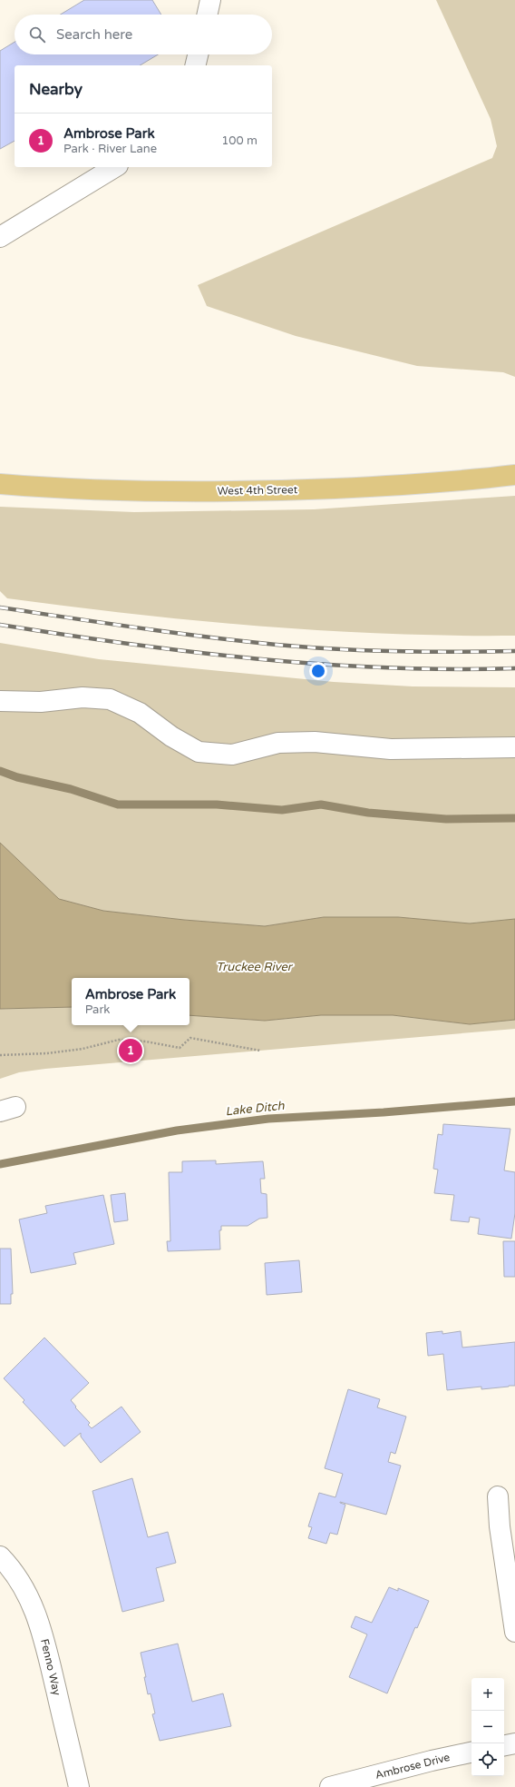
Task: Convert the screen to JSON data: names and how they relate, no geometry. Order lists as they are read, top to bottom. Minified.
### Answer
{"streets":{"main road":["West 4th Street"],"street":["Fenno Way","Ambrose Drive"]},"water":["Truckee River","Lake Ditch"],"page":{"search":"Search here","heading":"Nearby","list":[{"mark":"1","name":"Ambrose Park","note":"Park · River Lane","value":"100 m"}],"popup":["Ambrose Park","Park"],"pins":"1","map_buttons":["+","−"]}}
